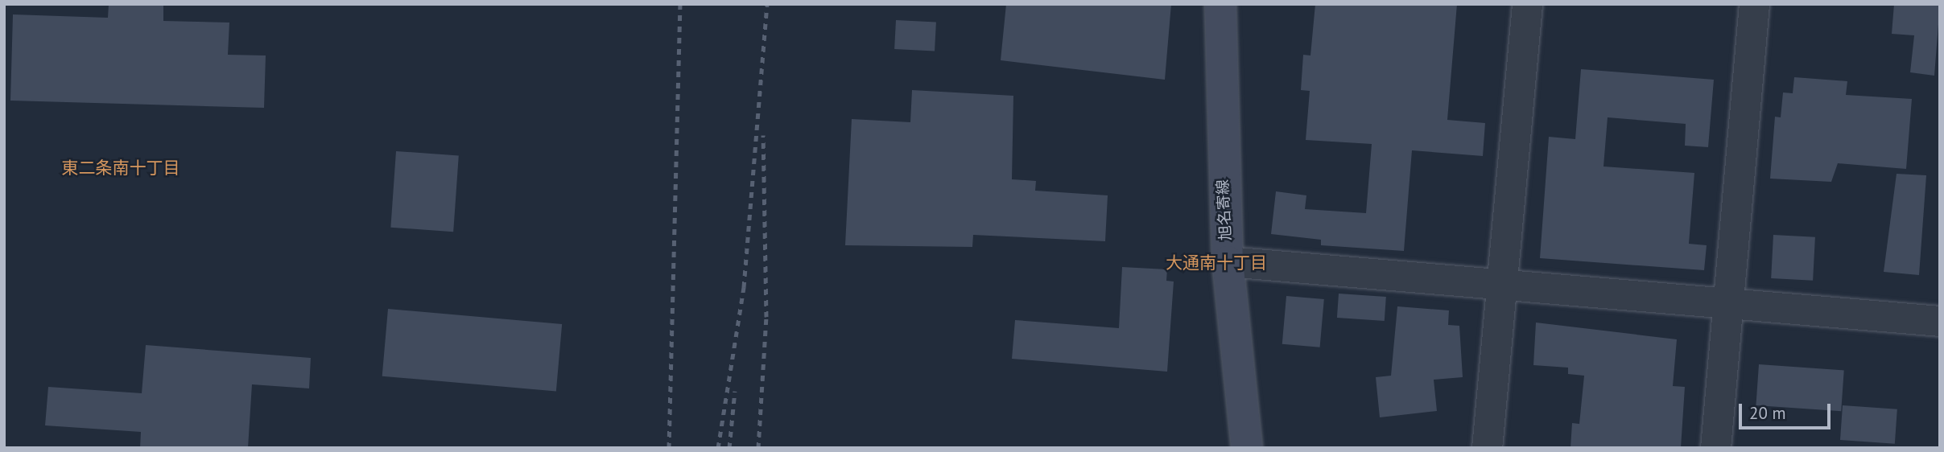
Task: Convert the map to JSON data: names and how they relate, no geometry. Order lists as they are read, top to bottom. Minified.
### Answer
{"streets":{"main road":["旭名寄線"]},"districts":["東二条南十丁目","大通南十丁目"],"scale_bar":"20 m"}
